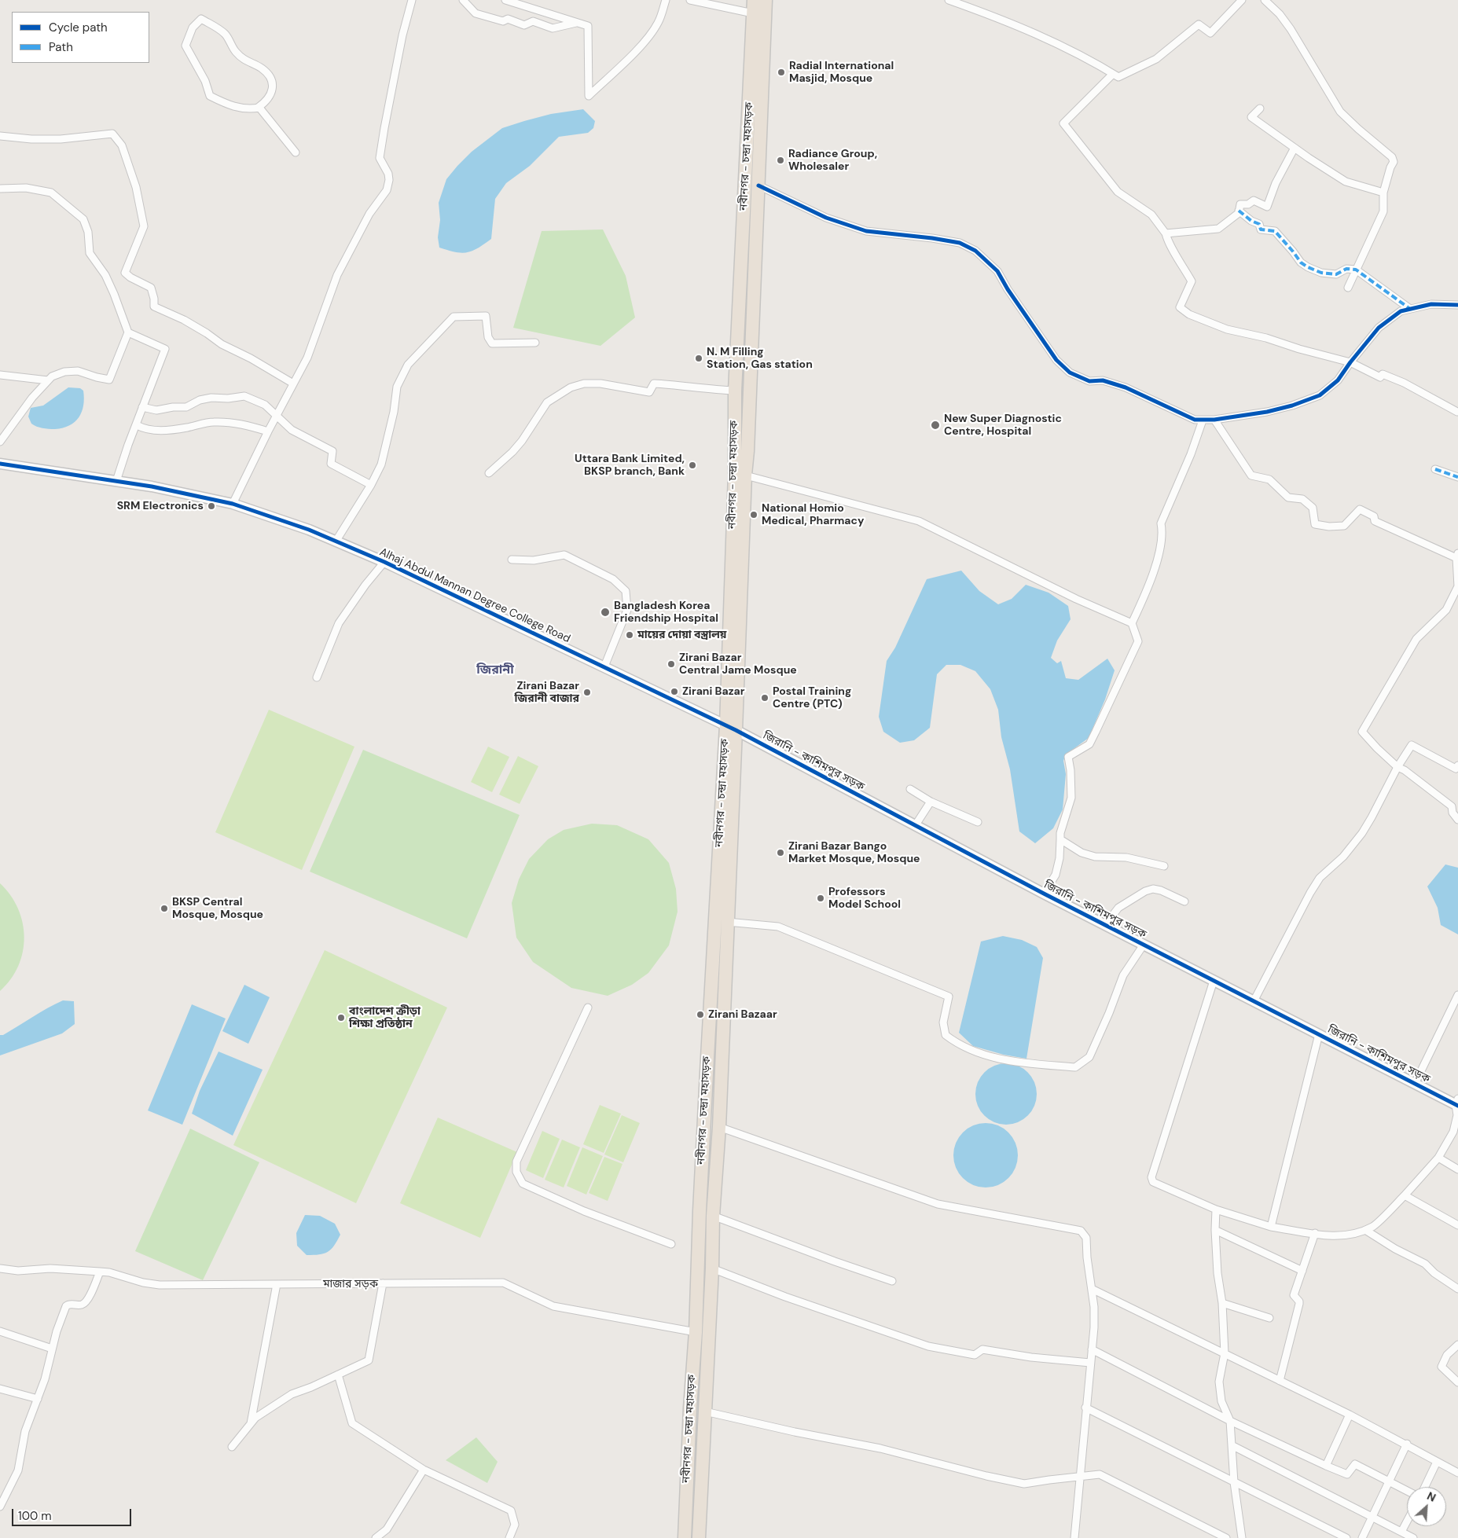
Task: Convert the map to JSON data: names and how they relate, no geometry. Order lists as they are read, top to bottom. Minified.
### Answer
{"streets":{"highway":["নবীনগর - চন্দ্রা মহাসড়ক"],"street":["Alhaj Abdul Mannan Degree College Road","জিরানি - কাশিমপুর সড়ক","মাজার সড়ক"]},"crossings":[["নবীনগর - চন্দ্রা মহাসড়ক","Alhaj Abdul Mannan Degree College Road"],["নবীনগর - চন্দ্রা মহাসড়ক","জিরানি - কাশিমপুর সড়ক"],["নবীনগর - চন্দ্রা মহাসড়ক","মাজার সড়ক"],["Alhaj Abdul Mannan Degree College Road","জিরানি - কাশিমপুর সড়ক"]],"districts":["জিরানী"],"places":["Radial International Masjid, Mosque","Radiance Group, Wholesaler","N. M Filling Station, Gas station","New Super Diagnostic Centre, Hospital","Uttara Bank Limited, BKSP branch, Bank","SRM Electronics","National Homio Medical, Pharmacy","Bangladesh Korea Friendship Hospital","মায়ের দোয়া বস্ত্রালয়","Zirani Bazar Central Jame Mosque","Zirani Bazar","Zirani Bazar জিরানী বাজার","Postal Training Centre (PTC)","Zirani Bazar Bango Market Mosque, Mosque","Professors Model School","BKSP Central Mosque, Mosque","Zirani Bazaar","বাংলাদেশ ক্রীড়া শিক্ষা প্রতিষ্ঠান"],"legend":["Cycle path","Path"],"scale_bar":"100 m","north":"top right"}
